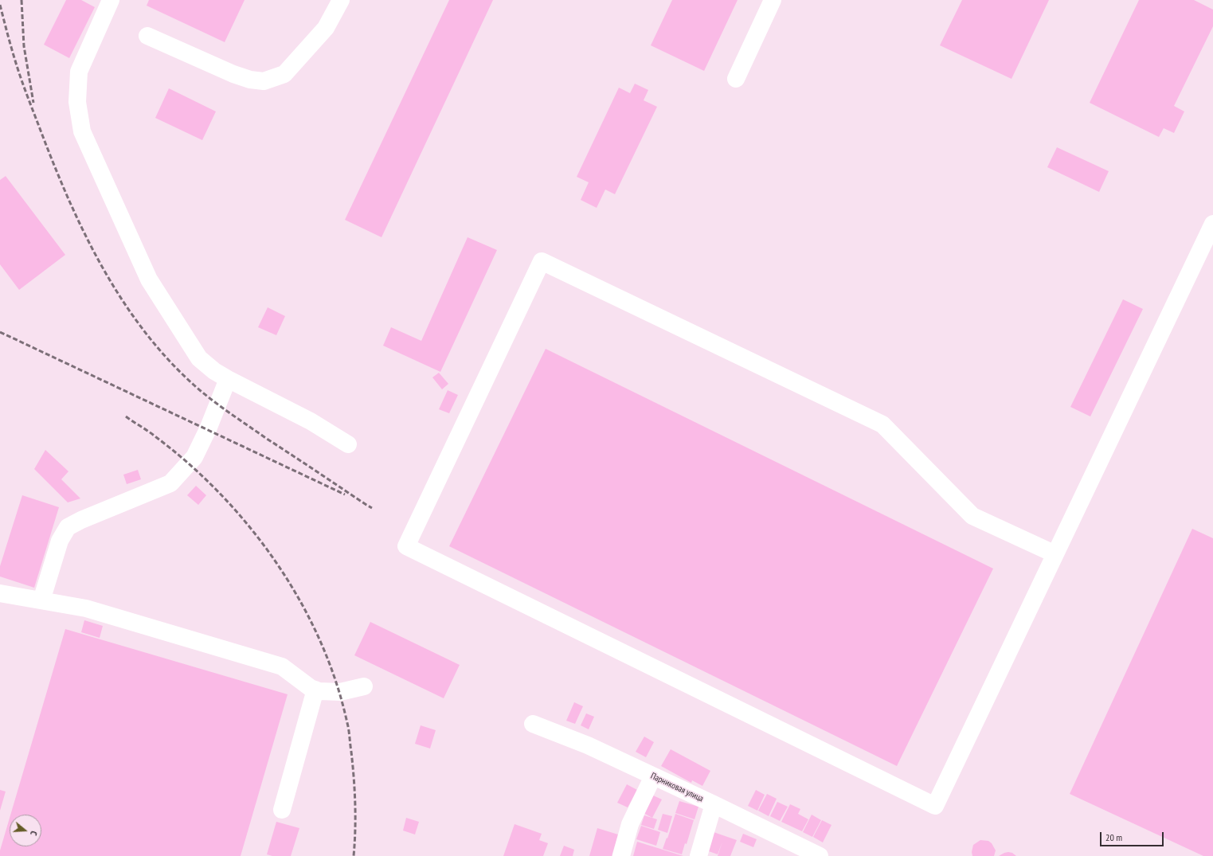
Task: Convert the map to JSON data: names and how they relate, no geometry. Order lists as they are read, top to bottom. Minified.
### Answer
{"streets":{"lane":["Парниковая улица"]},"scale_bar":"20 m","north":"right"}
